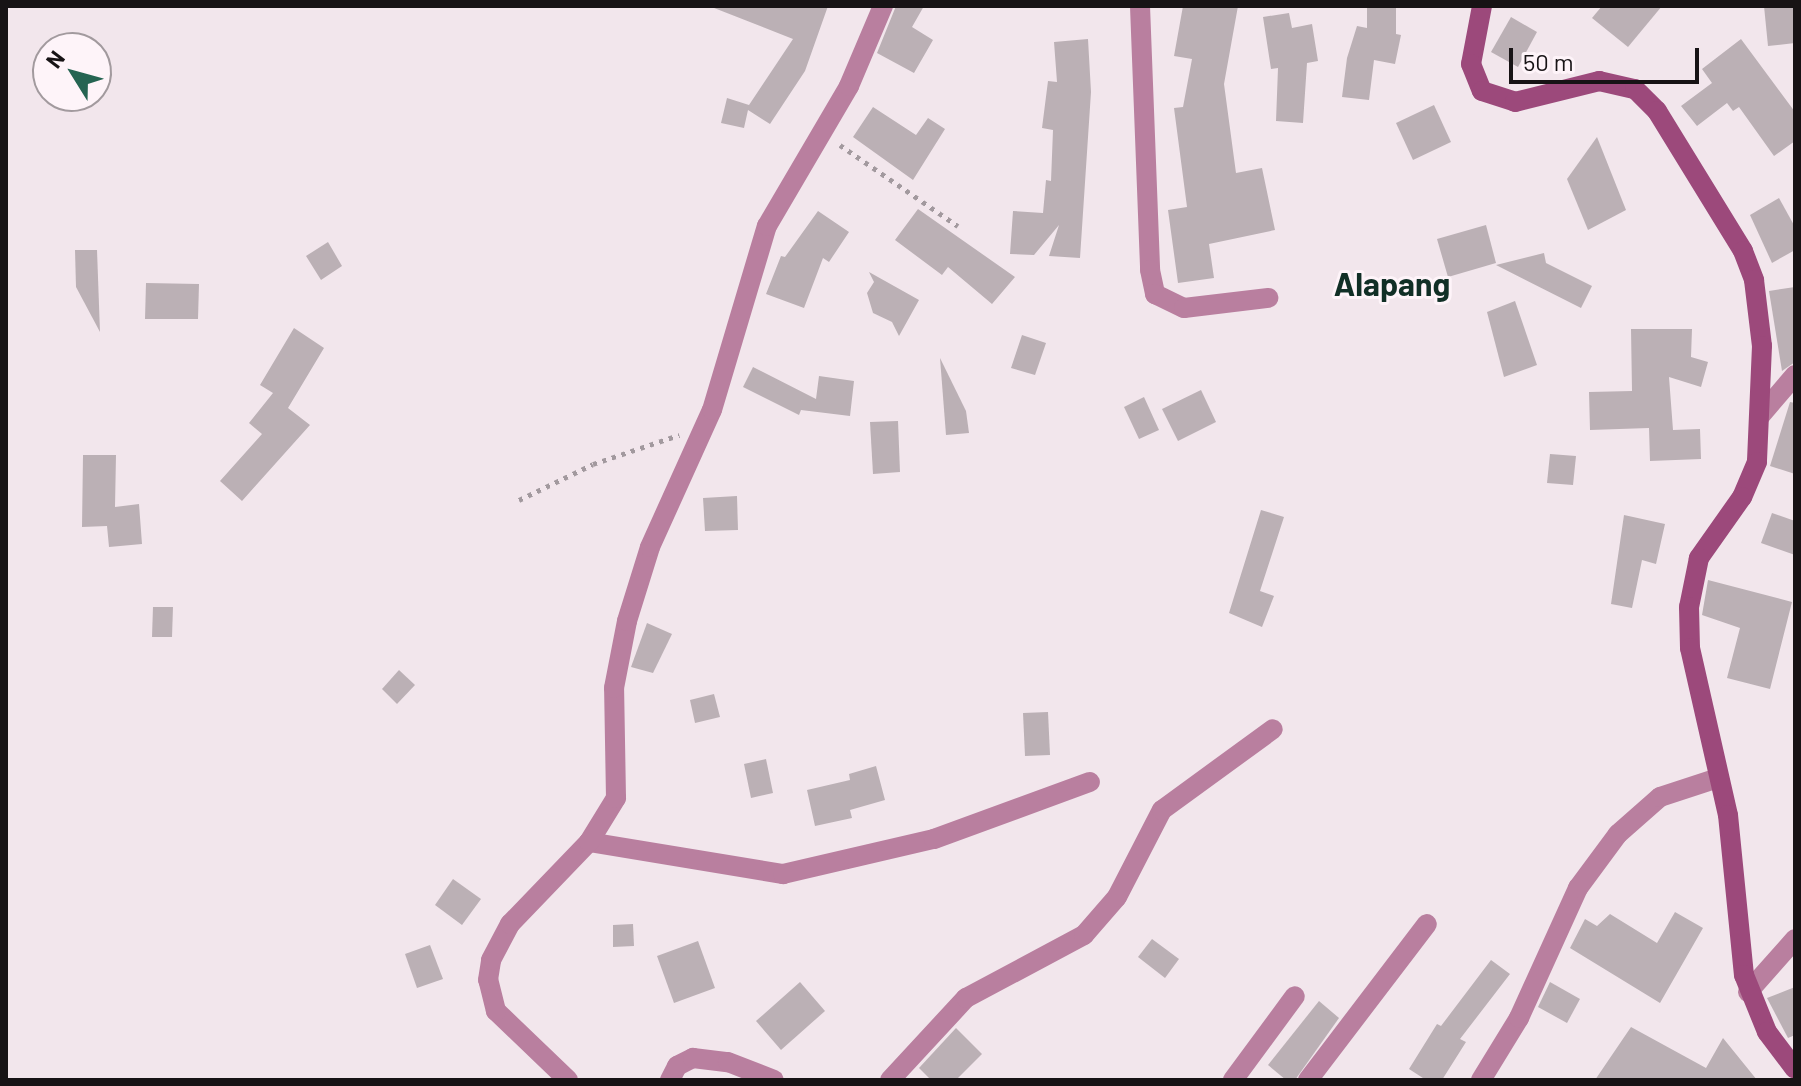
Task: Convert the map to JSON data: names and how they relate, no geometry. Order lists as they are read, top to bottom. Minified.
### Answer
{"districts":["Alapang"],"scale_bar":"50 m","north":"top left"}
